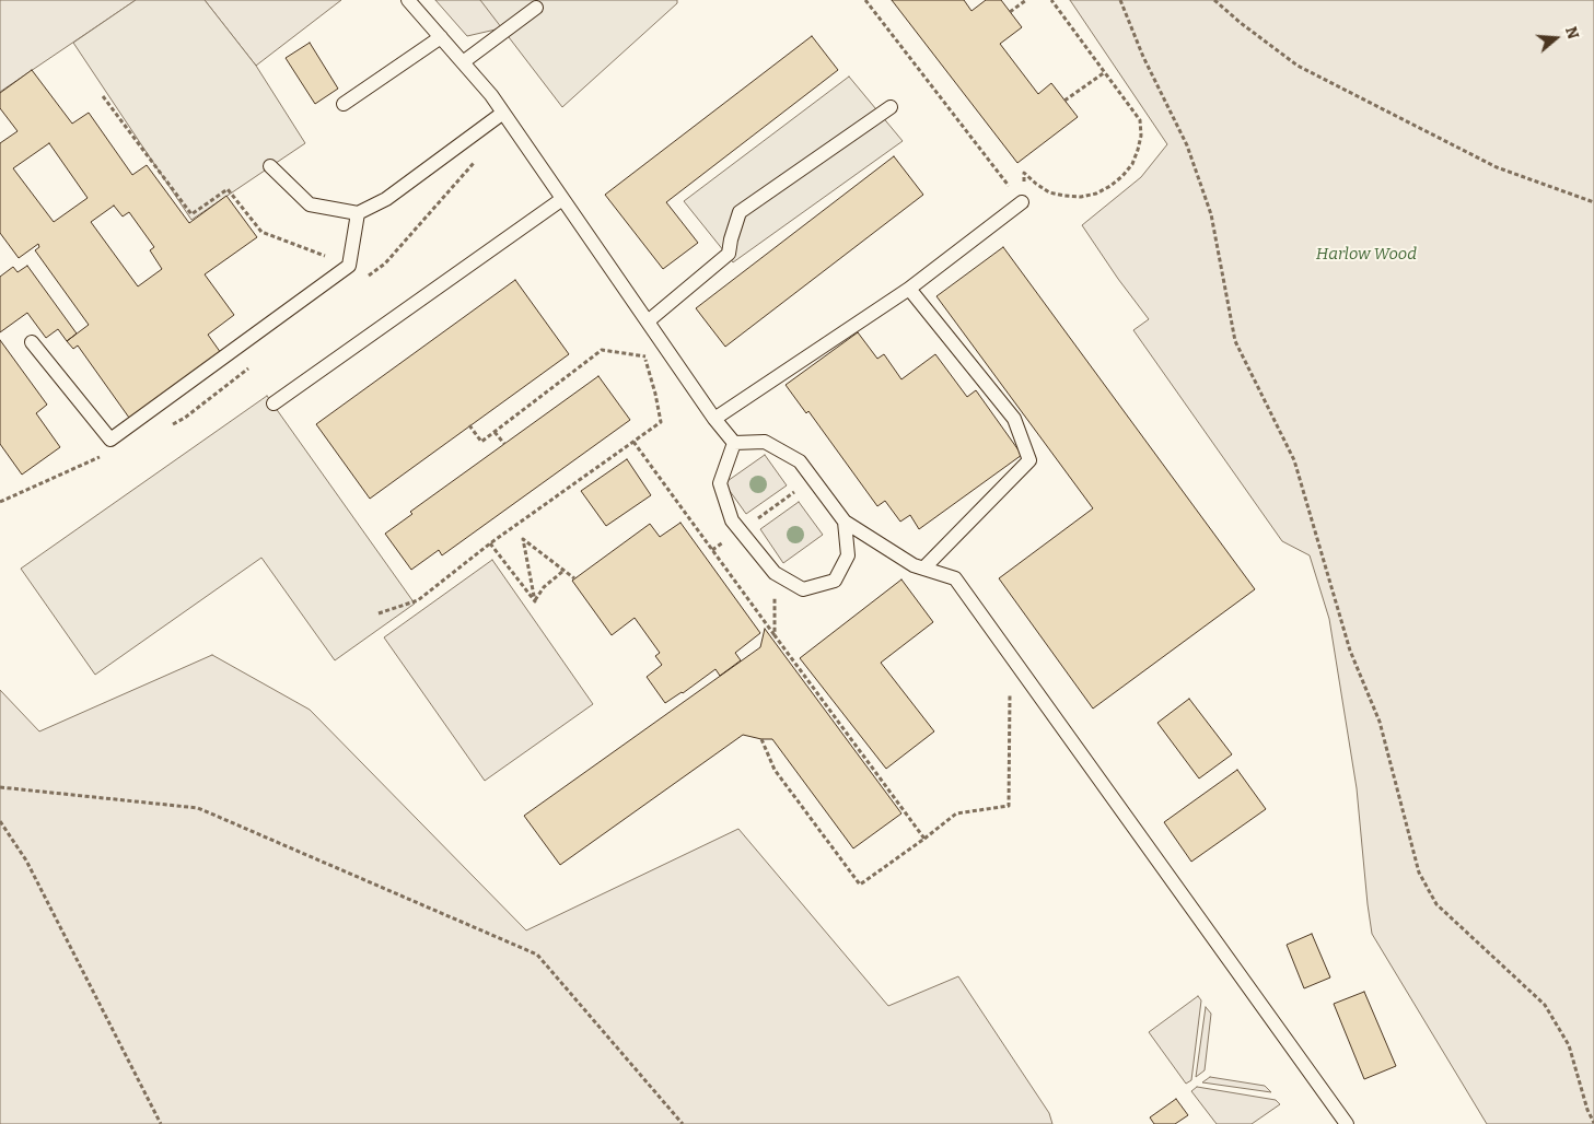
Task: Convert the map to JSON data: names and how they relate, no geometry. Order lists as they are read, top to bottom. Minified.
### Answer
{"parks":["Harlow Wood"],"north":"right"}
